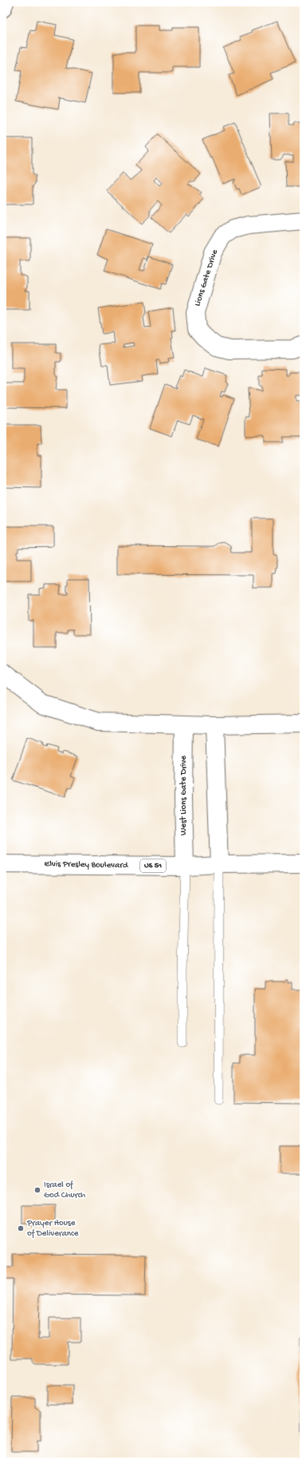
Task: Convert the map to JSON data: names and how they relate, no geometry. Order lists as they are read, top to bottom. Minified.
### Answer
{"streets":{"street":["Lions Gate Drive","West Lions Gate Drive","Elvis Presley Boulevard","US 51"]},"crossings":[["West Lions Gate Drive","Elvis Presley Boulevard"]],"places":["Israel of God Church","Prayer House of Deliverance"]}
